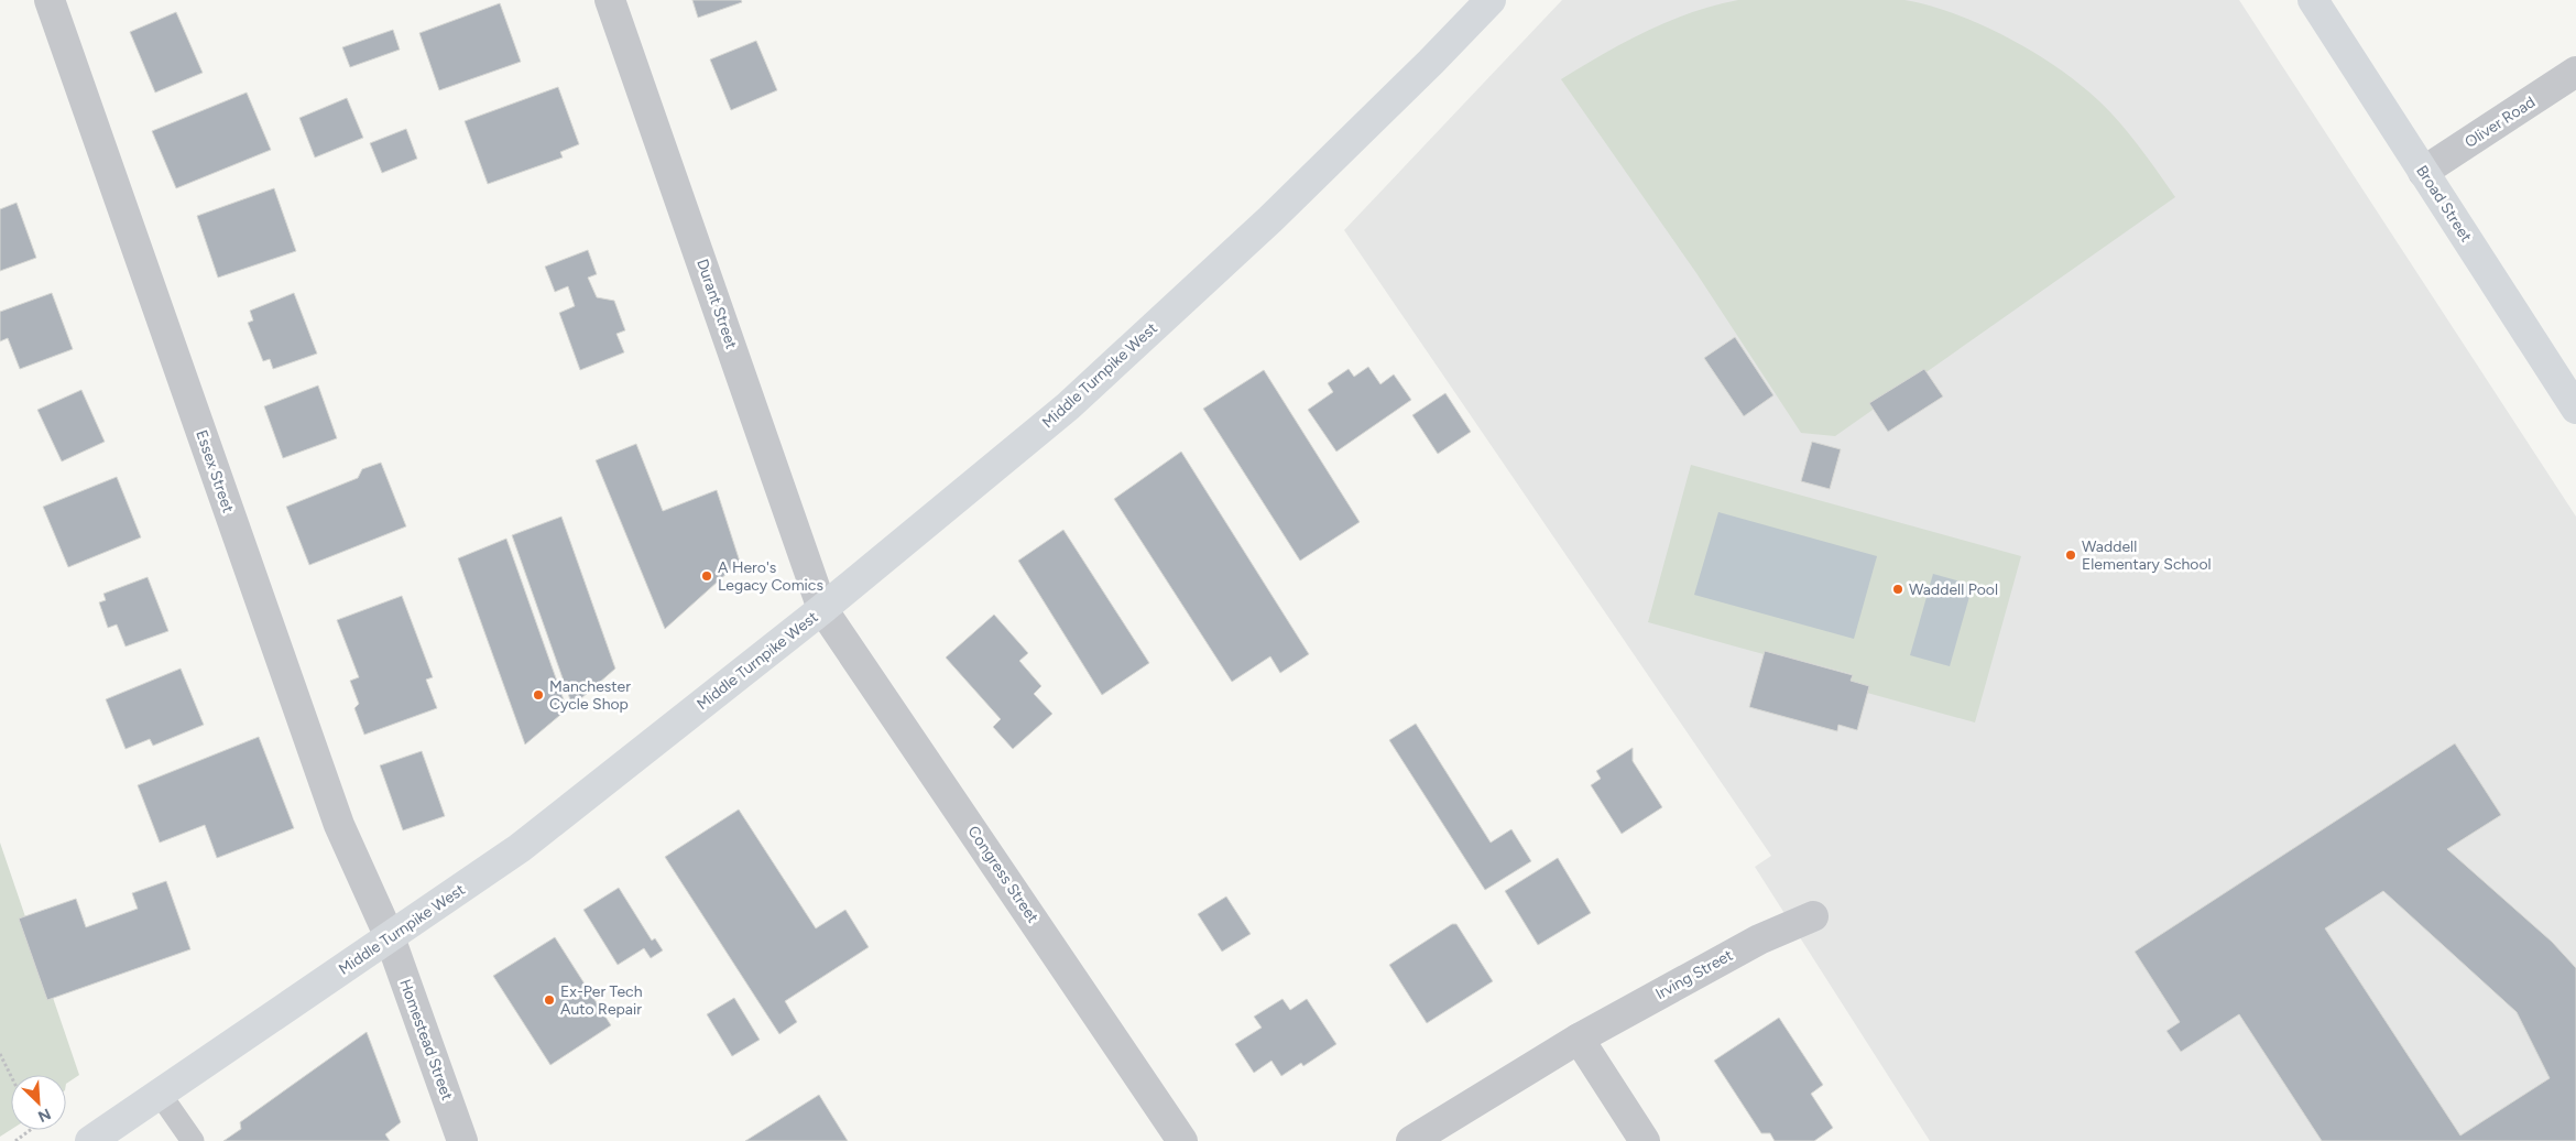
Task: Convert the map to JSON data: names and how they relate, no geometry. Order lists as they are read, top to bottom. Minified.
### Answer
{"streets":{"main road":["Broad Street","Middle Turnpike West"],"street":["Oliver Road","Durant Street","Essex Street","Congress Street","Irving Street","Homestead Street"]},"crossings":[["Oliver Road","Broad Street"],["Durant Street","Middle Turnpike West"],["Durant Street","Congress Street"],["Middle Turnpike West","Essex Street"],["Middle Turnpike West","Congress Street"],["Middle Turnpike West","Homestead Street"],["Essex Street","Homestead Street"]],"places":["Waddell Elementary School","A Hero's Legacy Comics","Waddell Pool","Manchester Cycle Shop","Ex-Per Tech Auto Repair"],"north":"bottom right"}
